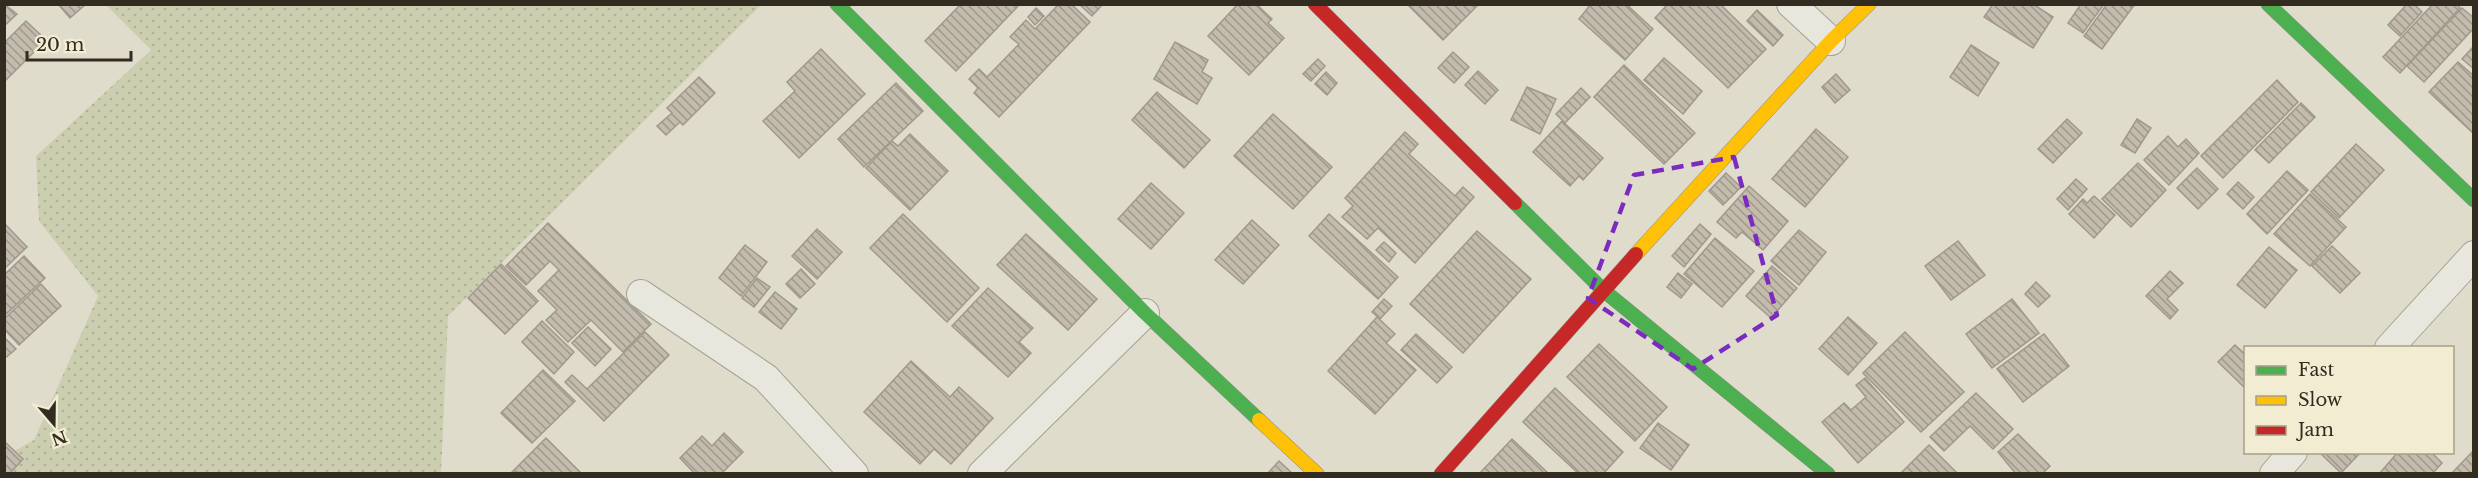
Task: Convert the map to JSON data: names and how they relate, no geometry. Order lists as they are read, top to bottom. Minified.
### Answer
{"legend":["Fast","Slow","Jam"],"scale_bar":"20 m","north":"bottom"}
